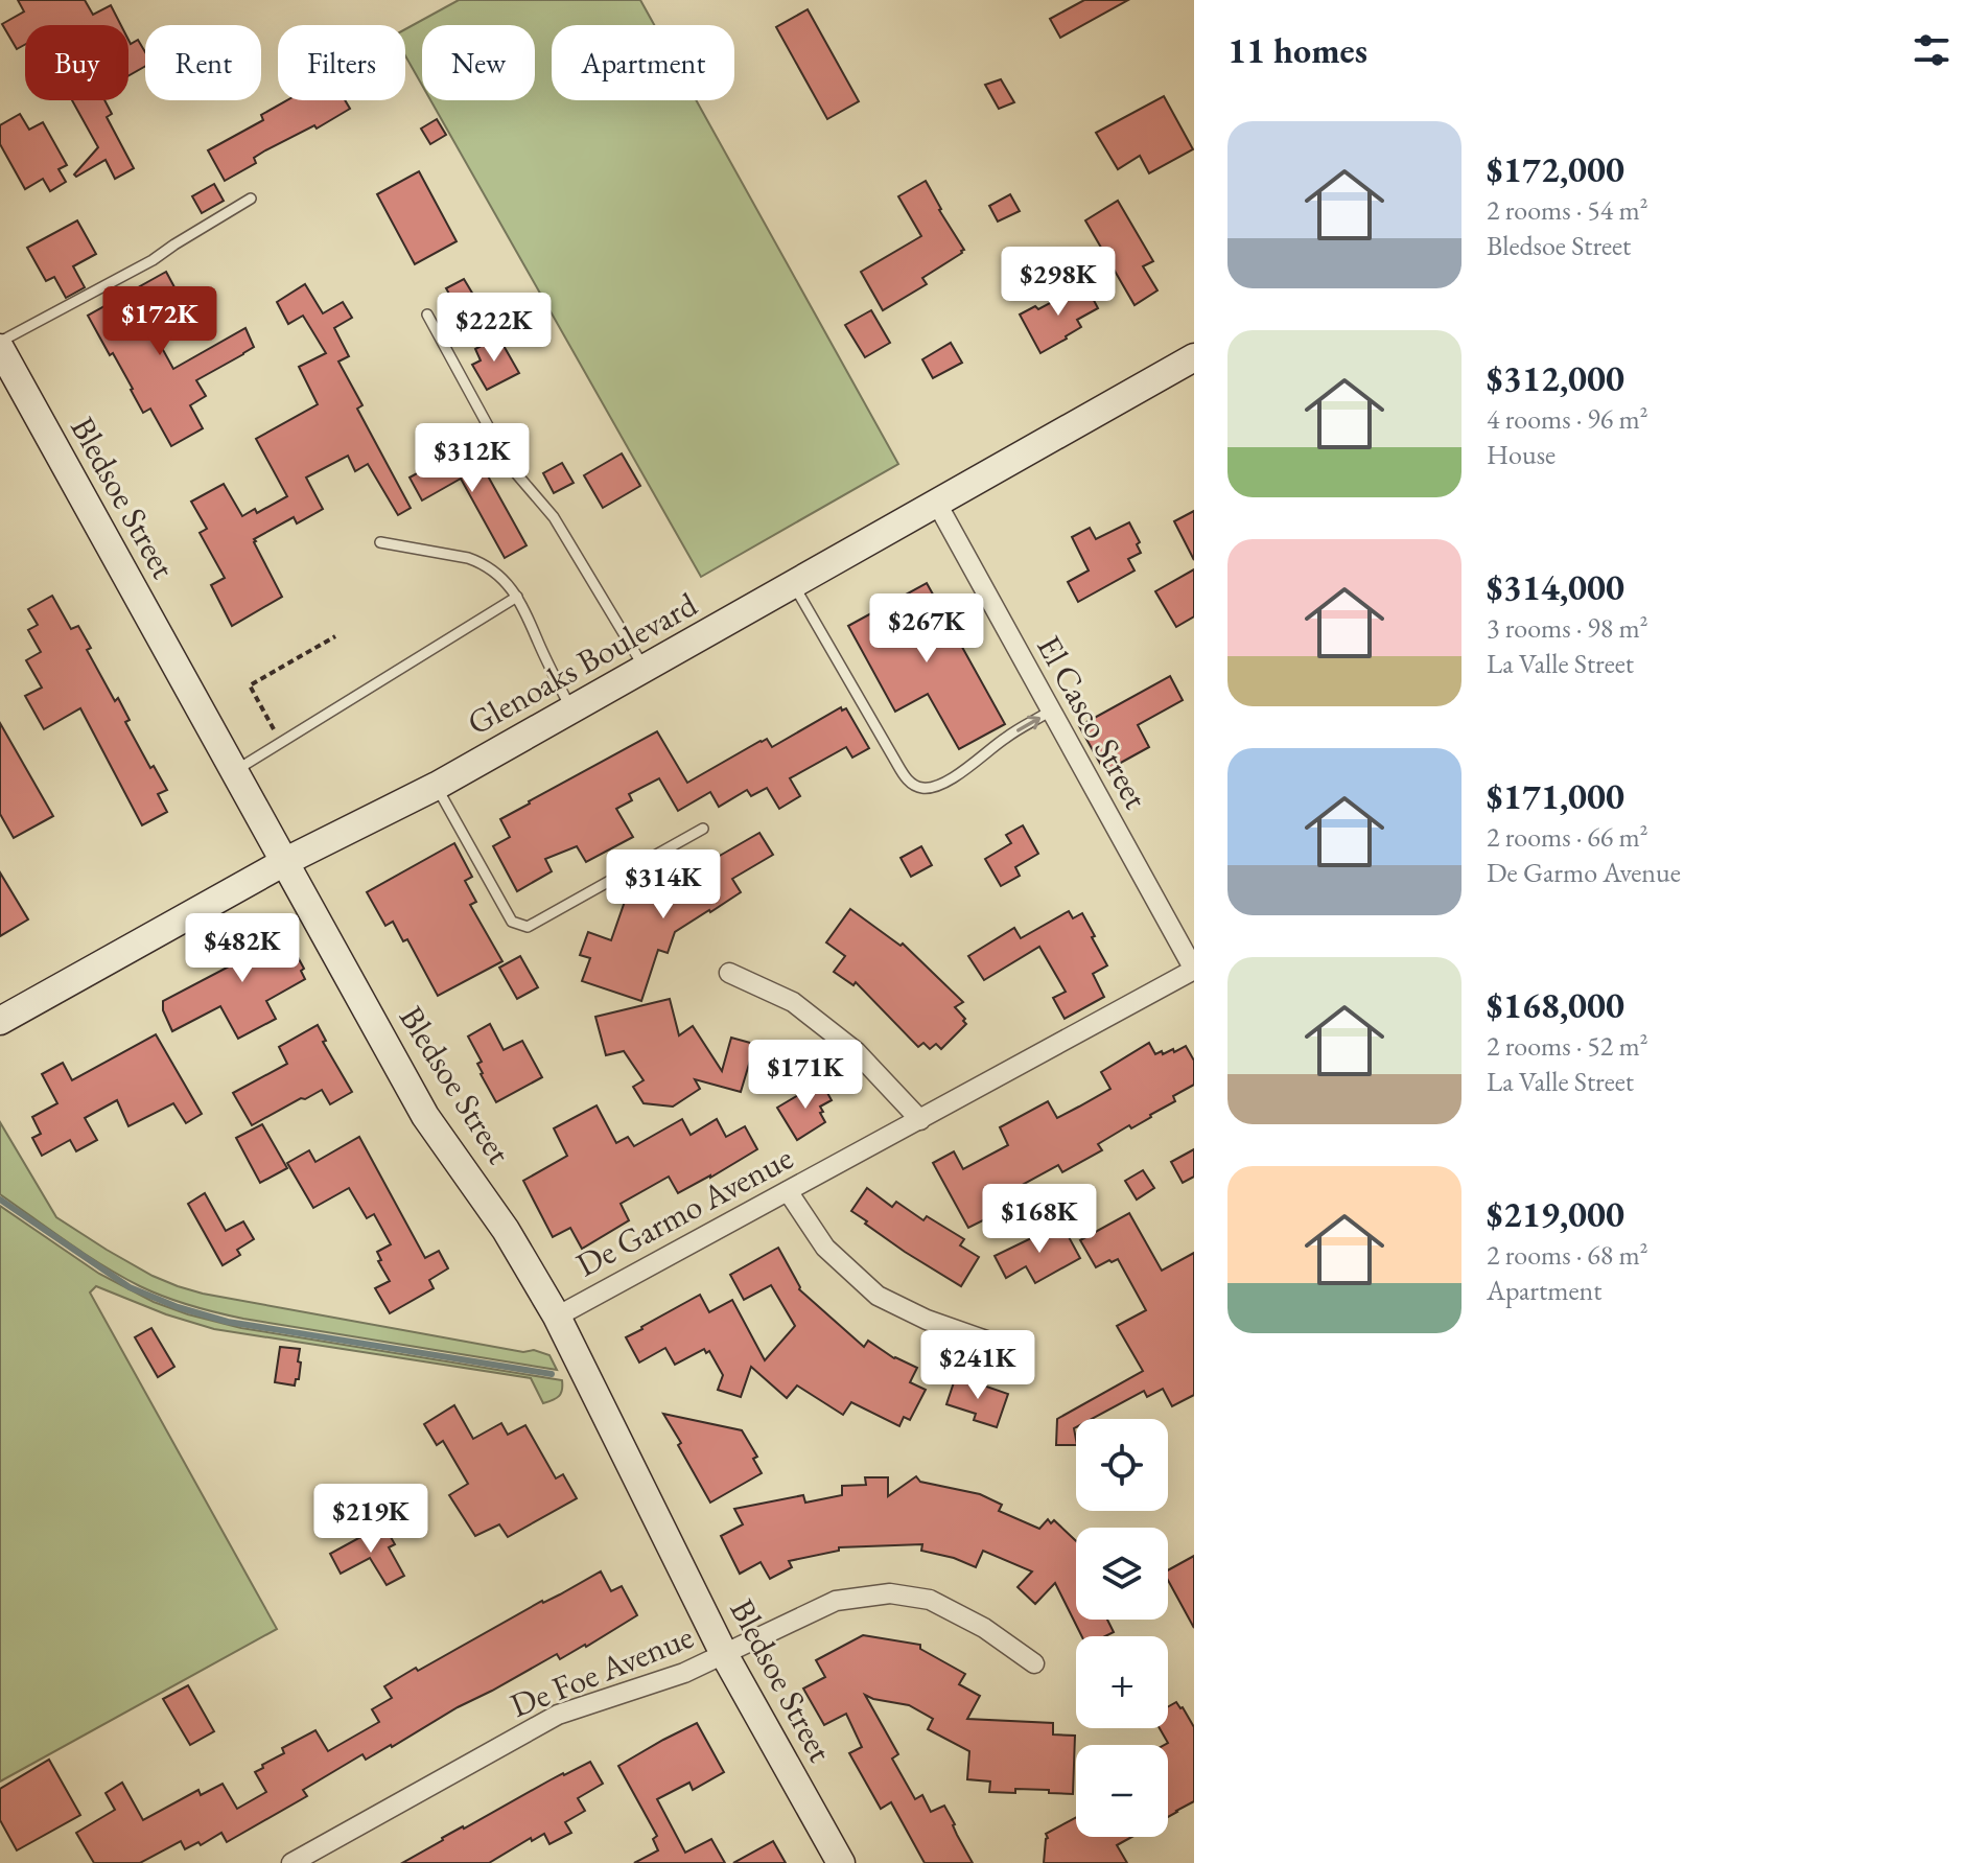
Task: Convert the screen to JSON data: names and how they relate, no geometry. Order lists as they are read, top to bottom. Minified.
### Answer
{"streets":{"street":["Bledsoe Street","Glenoaks Boulevard","El Casco Street","De Garmo Avenue","De Foe Avenue"]},"crossings":[["Bledsoe Street","Glenoaks Boulevard"],["Bledsoe Street","De Garmo Avenue"],["Bledsoe Street","De Foe Avenue"],["Glenoaks Boulevard","El Casco Street"],["El Casco Street","De Garmo Avenue"]],"page":{"heading":"11 homes","chip":["Buy","Rent","Filters","New","Apartment"],"list":[{"name":"$172,000","note":"2 rooms · 54 m² · Bledsoe Street"},{"name":"$312,000","note":"4 rooms · 96 m² · House"},{"name":"$314,000","note":"3 rooms · 98 m² · La Valle Street"},{"name":"$171,000","note":"2 rooms · 66 m² · De Garmo Avenue"},{"name":"$168,000","note":"2 rooms · 52 m² · La Valle Street"},{"name":"$219,000","note":"2 rooms · 68 m² · Apartment"}],"price":["$298K","$172K","$222K","$312K","$267K","$314K","$482K","$171K","$168K","$241K","$219K"],"map_buttons":["+","−"]}}
